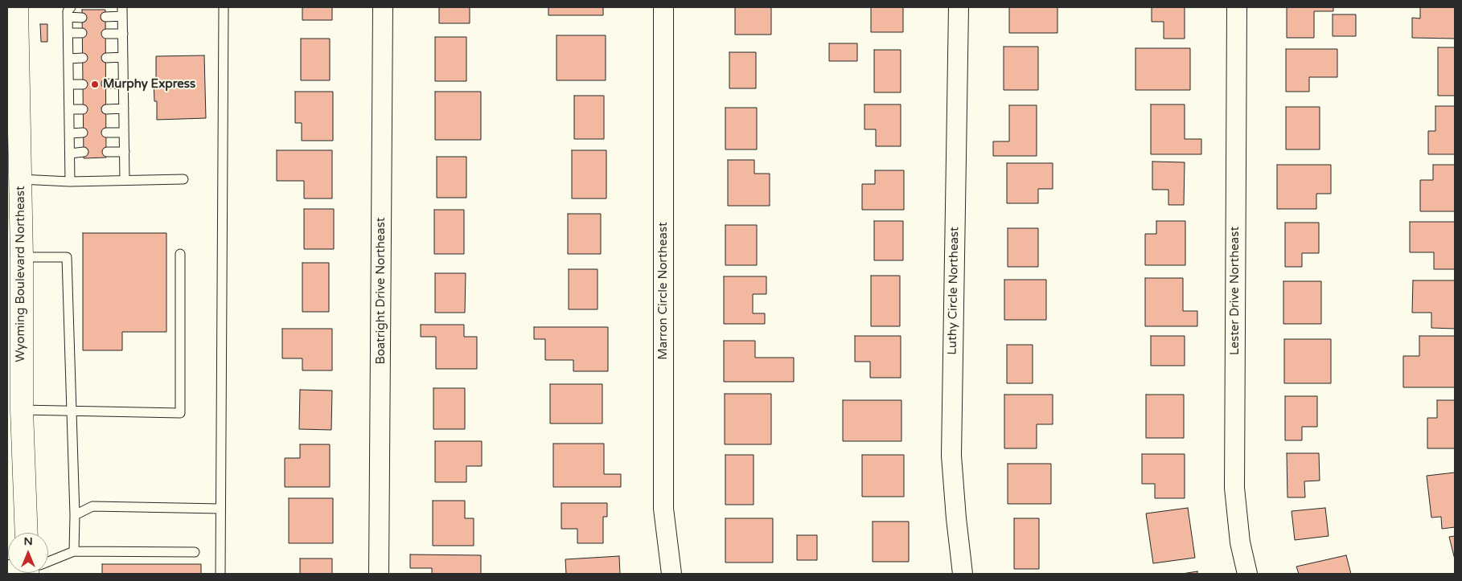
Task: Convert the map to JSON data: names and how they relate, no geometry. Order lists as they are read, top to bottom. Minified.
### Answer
{"streets":{"main road":["Wyoming Boulevard Northeast"],"street":["Boatright Drive Northeast","Marron Circle Northeast","Luthy Circle Northeast","Lester Drive Northeast"]},"places":["Murphy Express"],"north":"top"}
